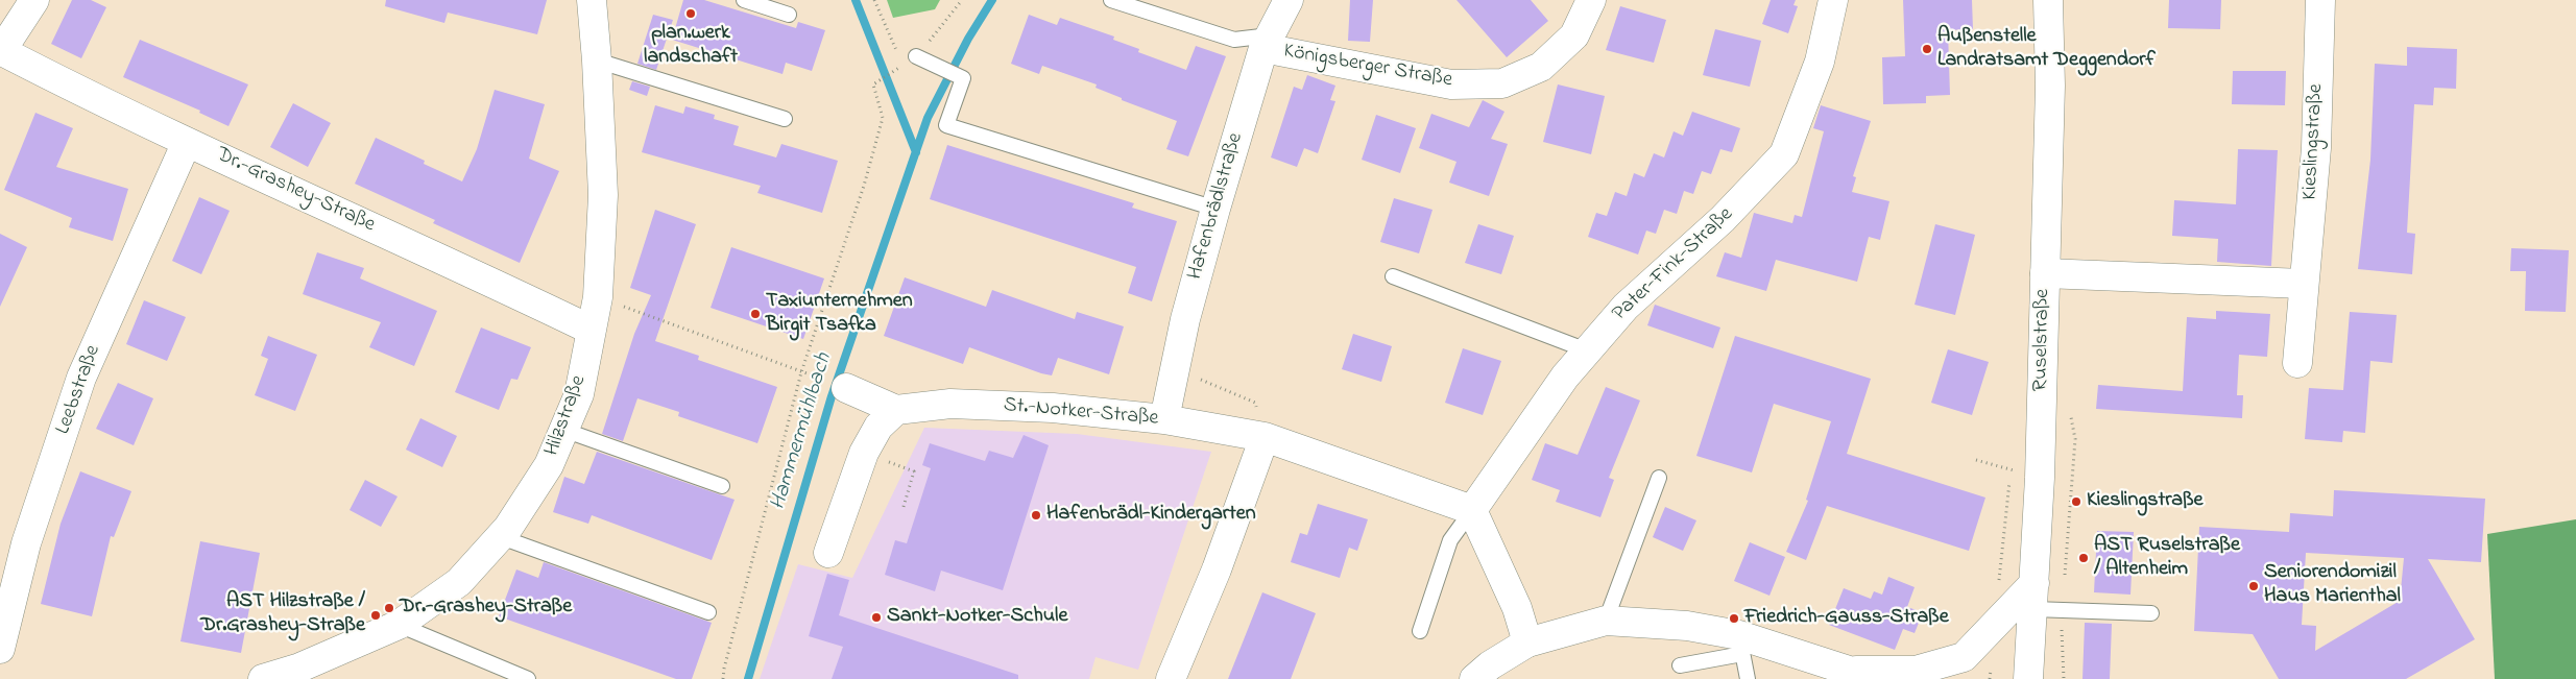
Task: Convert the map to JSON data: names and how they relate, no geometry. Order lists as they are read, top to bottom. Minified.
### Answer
{"streets":{"street":["Königsberger Straße","Kieslingstraße","Dr.-Grashey-Straße","Hafenbrädlstraße","Pater-Fink-Straße","Ruselstraße","Leebstraße","St.-Notker-Straße","Hilzstraße"]},"crossings":[["Königsberger Straße","Hafenbrädlstraße"],["Dr.-Grashey-Straße","Leebstraße"],["Dr.-Grashey-Straße","Hilzstraße"],["Hafenbrädlstraße","St.-Notker-Straße"],["Pater-Fink-Straße","St.-Notker-Straße"]],"water":["Hammermühlbach"],"places":["plan.werk landschaft","Außenstelle Landratsamt Deggendorf","Taxiunternehmen Birgit Tsafka","Kieslingstraße","Hafenbrädl-Kindergarten","AST Ruselstraße / Altenheim","Seniorendomizil Haus Marienthal","Dr.-Grashey-Straße","AST Hilzstraße / Dr.Grashey-Straße","Sankt-Notker-Schule","Friedrich-Gauss-Straße"]}
